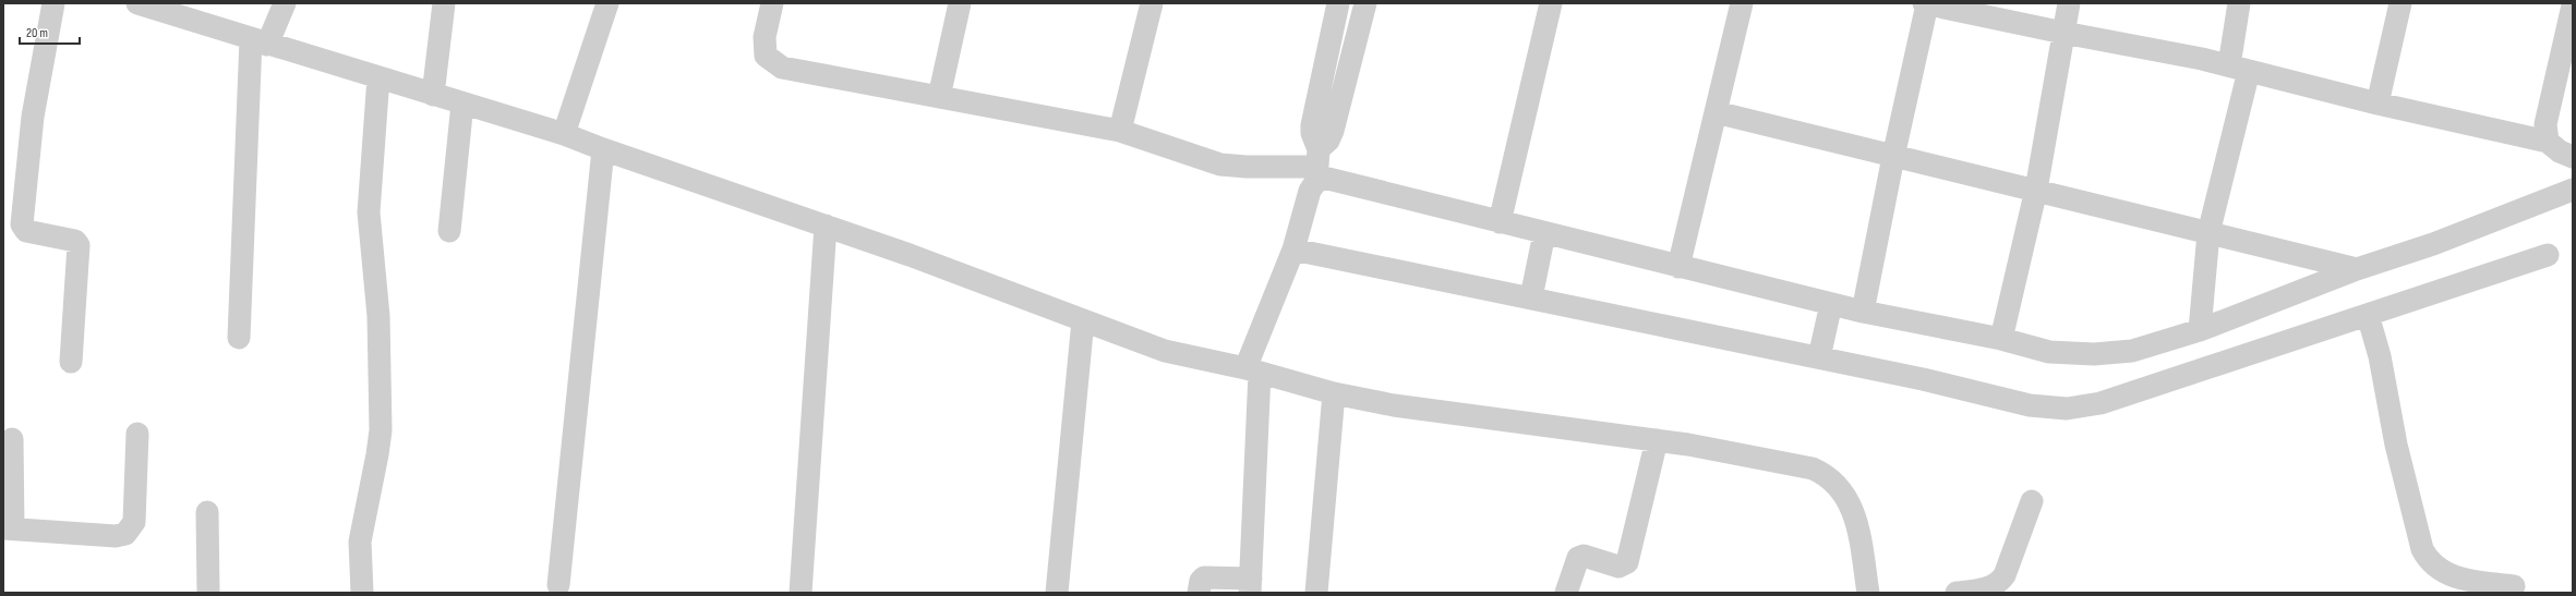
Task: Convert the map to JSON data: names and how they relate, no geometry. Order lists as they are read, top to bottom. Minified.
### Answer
{"scale_bar":"20 m"}
